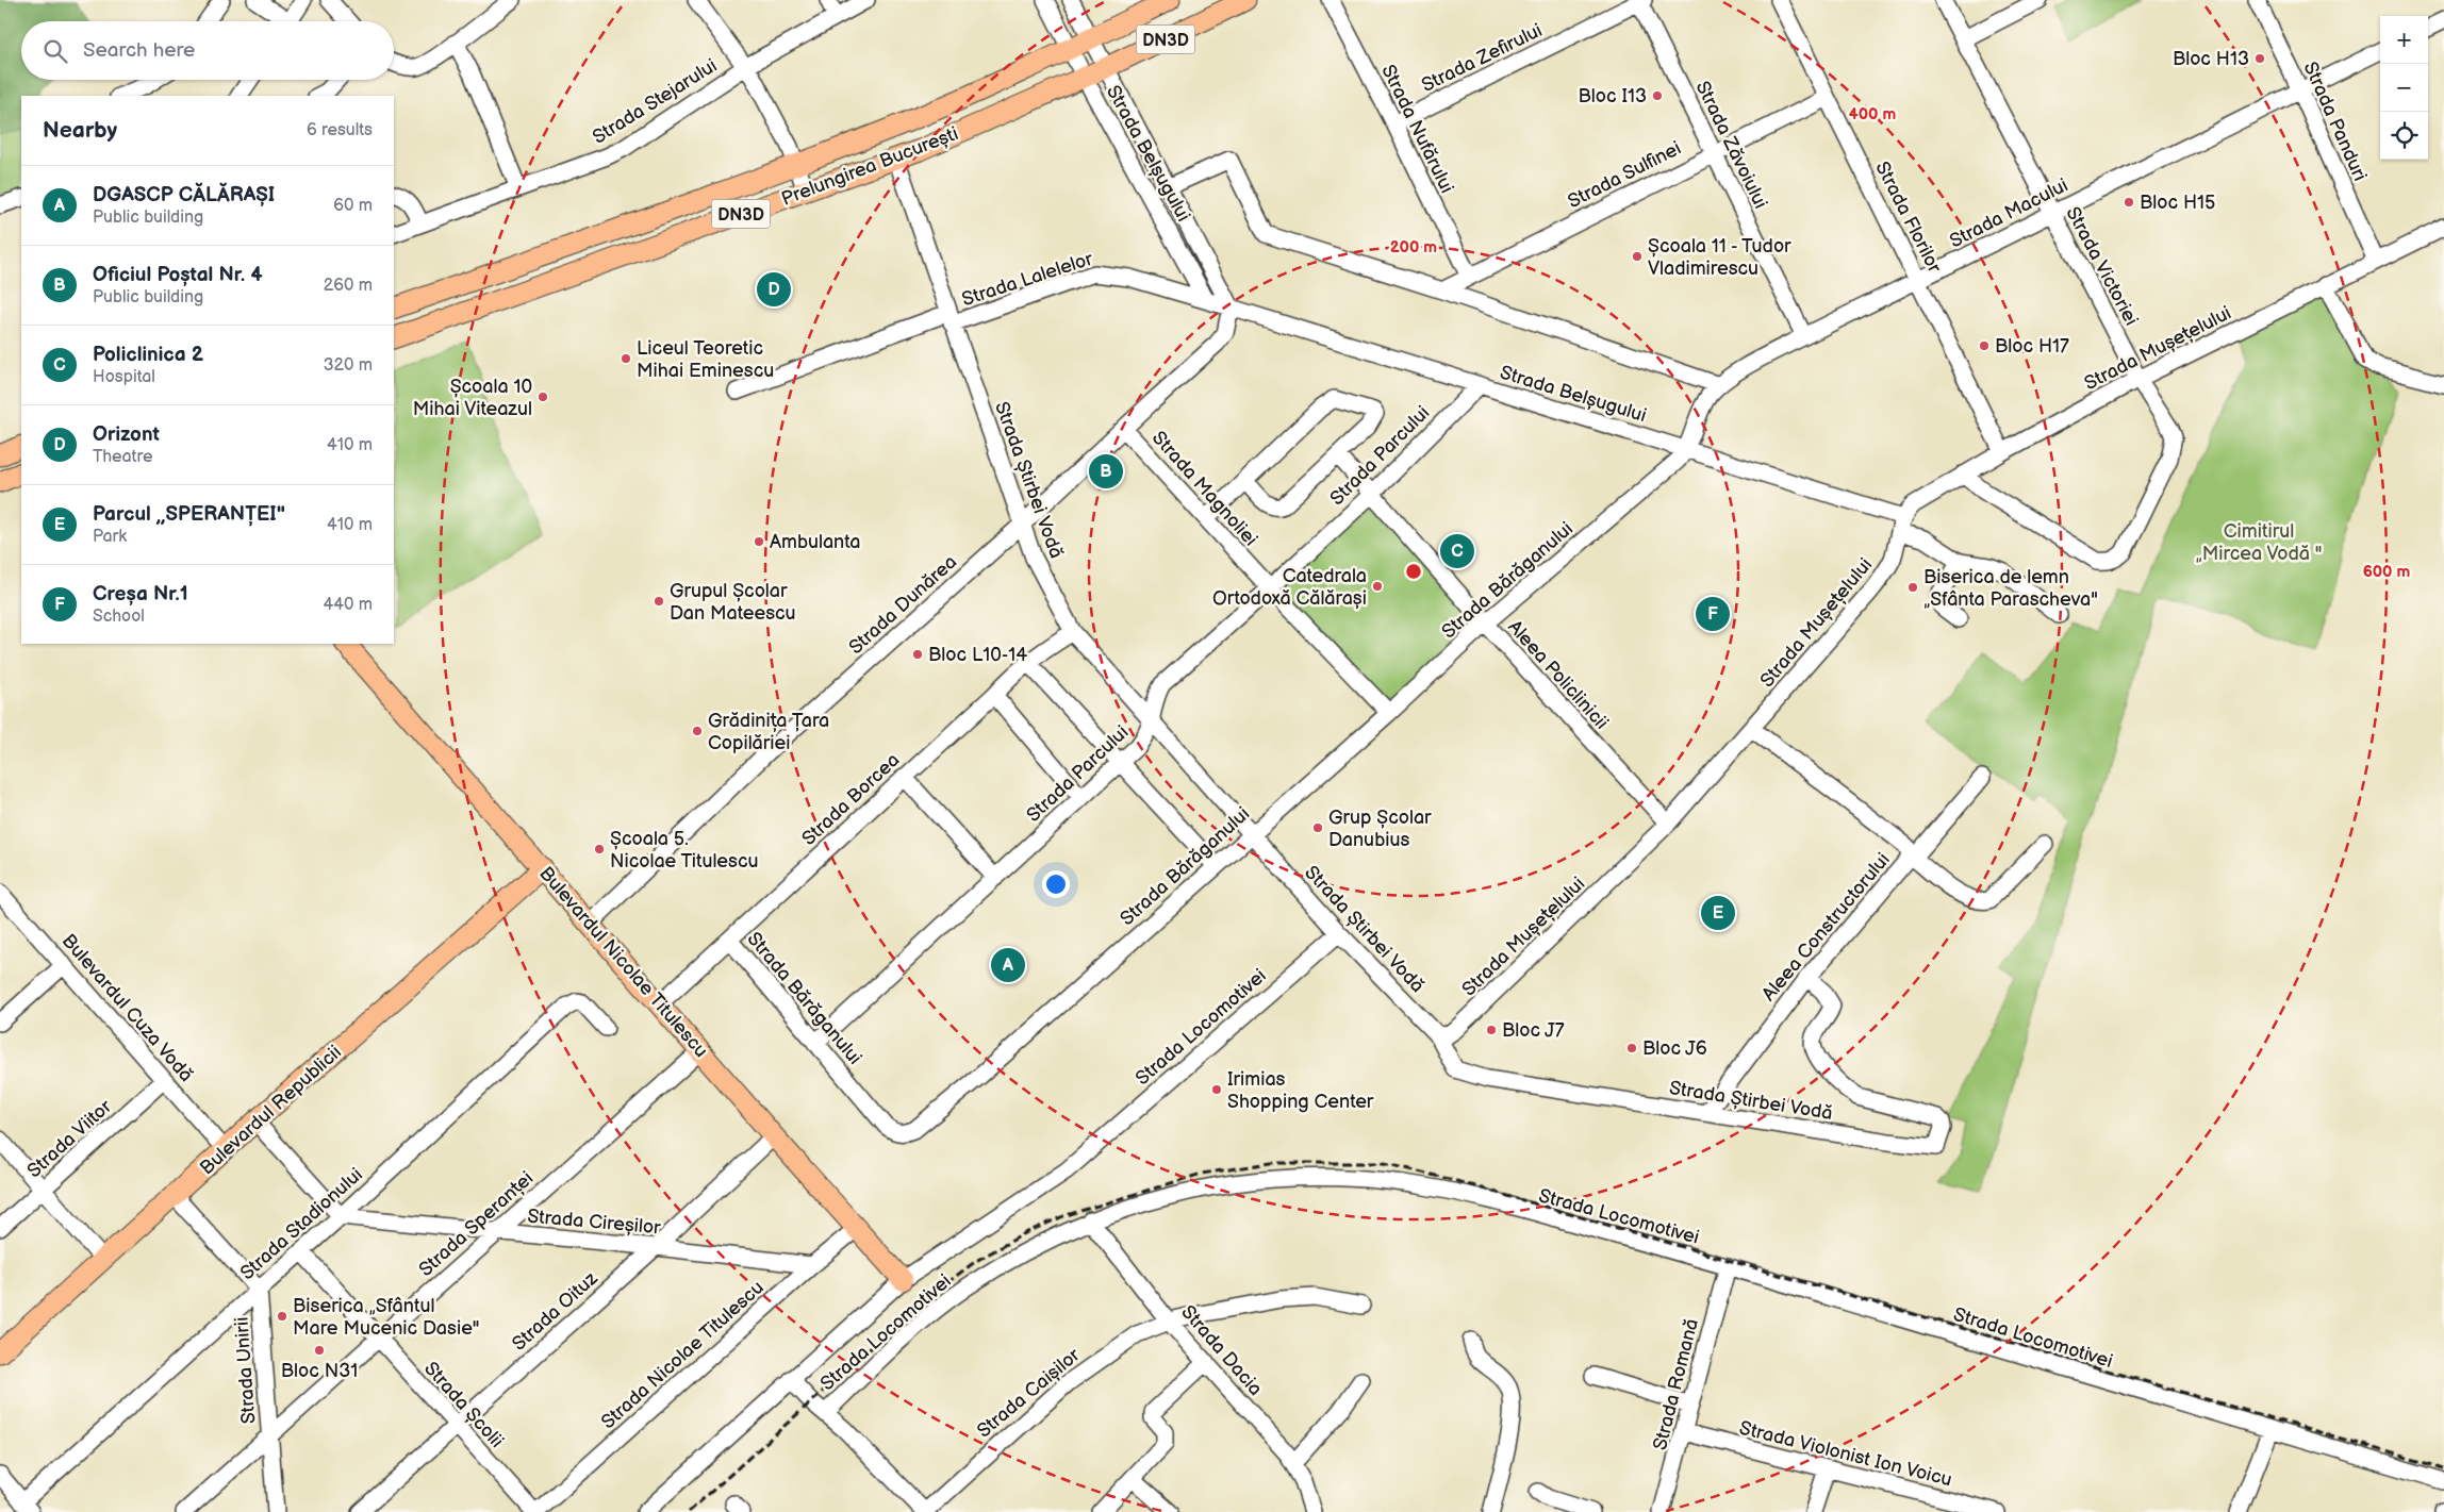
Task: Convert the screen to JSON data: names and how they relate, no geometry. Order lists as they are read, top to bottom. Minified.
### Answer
{"streets":{"main road":["DN3D","Prelungirea București","Bulevardul Nicolae Titulescu","Bulevardul Republicii"],"street":["Strada Zefirului","Strada Stejarului","Strada Panduri","Strada Nufărului","Strada Zăvoiului","Strada Belșugului","Strada Sulfinei","Strada Macului","Strada Florilor","Strada Victoriei","Strada Lalelelor","Strada Mușețelului","Strada Parcului","Strada Știrbei Vodă","Strada Magnoliei","Strada Bărăganului","Strada Dunărea","Aleea Policlinicii","Strada Borcea","Aleea Constructorului","Bulevardul Cuza Vodă","Strada Locomotivei","Strada Viitor","Strada Cireșilor","Strada Stadionului","Strada Speranței","Strada Oituz","Strada Dacia","Strada Nicolae Titulescu","Strada Unirii","Strada Romană","Strada Caișilor","Strada Școlii","Strada Violonist Ion Voicu"]},"crossings":[["Strada Zefirului","Strada Nufărului"],["Strada Zefirului","Strada Zăvoiului"],["Strada Panduri","Strada Macului"],["Strada Panduri","Strada Mușețelului"],["Strada Nufărului","Strada Sulfinei"],["Strada Zăvoiului","Strada Sulfinei"],["Strada Zăvoiului","Strada Macului"],["Strada Belșugului","Prelungirea București"],["Strada Belșugului","Strada Macului"],["Strada Belșugului","Strada Lalelelor"],["Strada Belșugului","Strada Mușețelului"],["Strada Belșugului","Strada Parcului"],["Strada Belșugului","Strada Bărăganului"],["Strada Belșugului","Strada Dunărea"],["Prelungirea București","Strada Știrbei Vodă"],["Strada Sulfinei","Strada Florilor"],["Strada Macului","Strada Florilor"],["Strada Macului","Strada Victoriei"],["Strada Macului","Strada Bărăganului"],["Strada Florilor","Strada Mușețelului"],["Strada Victoriei","Strada Mușețelului"],["Strada Lalelelor","Strada Știrbei Vodă"],["Strada Mușețelului","Strada Știrbei Vodă"],["Strada Mușețelului","Aleea Policlinicii"],["Strada Parcului","Strada Știrbei Vodă"],["Strada Parcului","Strada Magnoliei"],["Strada Parcului","Strada Bărăganului"],["Strada Parcului","Aleea Policlinicii"],["Strada Știrbei Vodă","Strada Bărăganului"],["Strada Știrbei Vodă","Strada Dunărea"],["Strada Știrbei Vodă","Strada Borcea"],["Strada Știrbei Vodă","Aleea Constructorului"],["Strada Știrbei Vodă","Strada Locomotivei"],["Strada Magnoliei","Strada Bărăganului"],["Strada Magnoliei","Strada Dunărea"],["Strada Bărăganului","Aleea Policlinicii"],["Strada Bărăganului","Strada Borcea"],["Strada Dunărea","Bulevardul Nicolae Titulescu"],["Strada Borcea","Bulevardul Nicolae Titulescu"],["Bulevardul Nicolae Titulescu","Strada Locomotivei"],["Bulevardul Nicolae Titulescu","Bulevardul Republicii"],["Bulevardul Nicolae Titulescu","Strada Speranței"],["Bulevardul Nicolae Titulescu","Strada Oituz"],["Bulevardul Nicolae Titulescu","Strada Nicolae Titulescu"],["Bulevardul Cuza Vodă","Bulevardul Republicii"],["Bulevardul Cuza Vodă","Strada Viitor"],["Strada Locomotivei","Strada Dacia"],["Strada Locomotivei","Strada Romană"],["Bulevardul Republicii","Strada Unirii"],["Strada Cireșilor","Strada Stadionului"],["Strada Cireșilor","Strada Speranței"],["Strada Cireșilor","Strada Oituz"],["Strada Cireșilor","Strada Nicolae Titulescu"],["Strada Stadionului","Strada Unirii"],["Strada Stadionului","Strada Școlii"],["Strada Speranței","Strada Unirii"],["Strada Speranței","Strada Școlii"],["Strada Oituz","Strada Școlii"],["Strada Dacia","Strada Caișilor"],["Strada Nicolae Titulescu","Strada Școlii"],["Strada Romană","Strada Violonist Ion Voicu"]],"parks":["Cimitirul „Mircea Vodă \""],"places":["Bloc H13","Bloc I13","Bloc H15","Școala 11 - Tudor Vladimirescu","Bloc H17","Liceul Teoretic Mihai Eminescu","Școala 10 Mihai Viteazul","Ambulanta","Catedrala Ortodoxă Călărași","Biserica de lemn „Sfânta Parascheva\"","Grupul Școlar Dan Mateescu","Bloc L10-14","Grădinița Țara Copilăriei","Grup Școlar Danubius","Școala 5. Nicolae Titulescu","Bloc J7","Bloc J6","Irimias Shopping Center","Biserica „Sfântul Mare Mucenic Dasie\"","Bloc N31"],"page":{"map_buttons":["+","−"],"search":"Search here","heading":["Nearby","6 results"],"list":[{"mark":"A","name":"DGASCP CĂLĂRAȘI","note":"Public building","value":"60 m"},{"mark":"B","name":"Oficiul Poștal Nr. 4","note":"Public building","value":"260 m"},{"mark":"C","name":"Policlinica 2","note":"Hospital","value":"320 m"},{"mark":"D","name":"Orizont","note":"Theatre","value":"410 m"},{"mark":"E","name":"Parcul ,,SPERANȚEI\"","note":"Park","value":"410 m"},{"mark":"F","name":"Creșa Nr.1","note":"School","value":"440 m"}],"pins":["D","B","C","F","E","A"]},"rings":["400 m","200 m","600 m"]}
